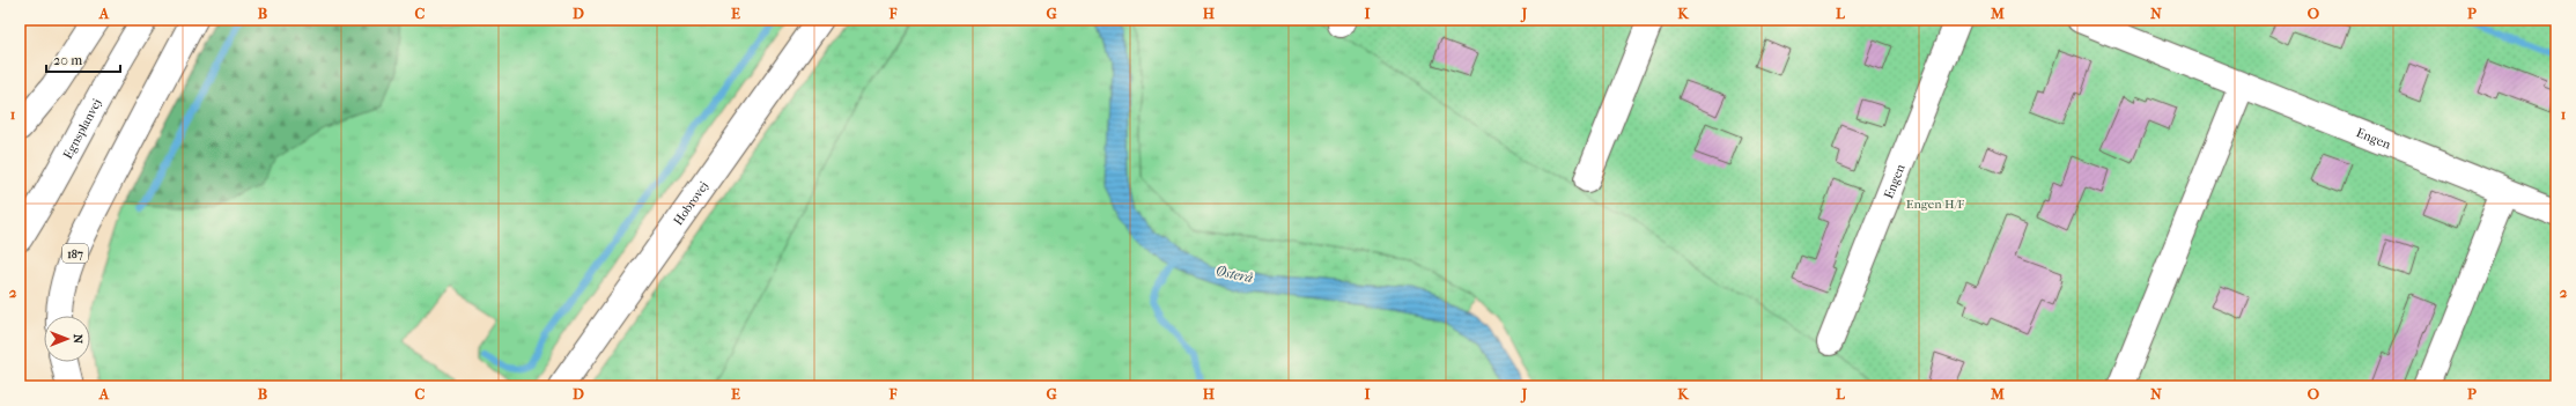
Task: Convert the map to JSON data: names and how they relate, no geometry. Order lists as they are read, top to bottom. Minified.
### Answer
{"streets":{"main road":["Egnsplanvej","Engen","Hobrovej","187"]},"water":["Østerå"],"parks":["Engen H/F"],"scale_bar":"20 m","north":"right","grid":{"columns":["A","B","C","D","E","F","G","H","I","J","K","L","M","N","O","P"],"rows":["1","2"]}}
